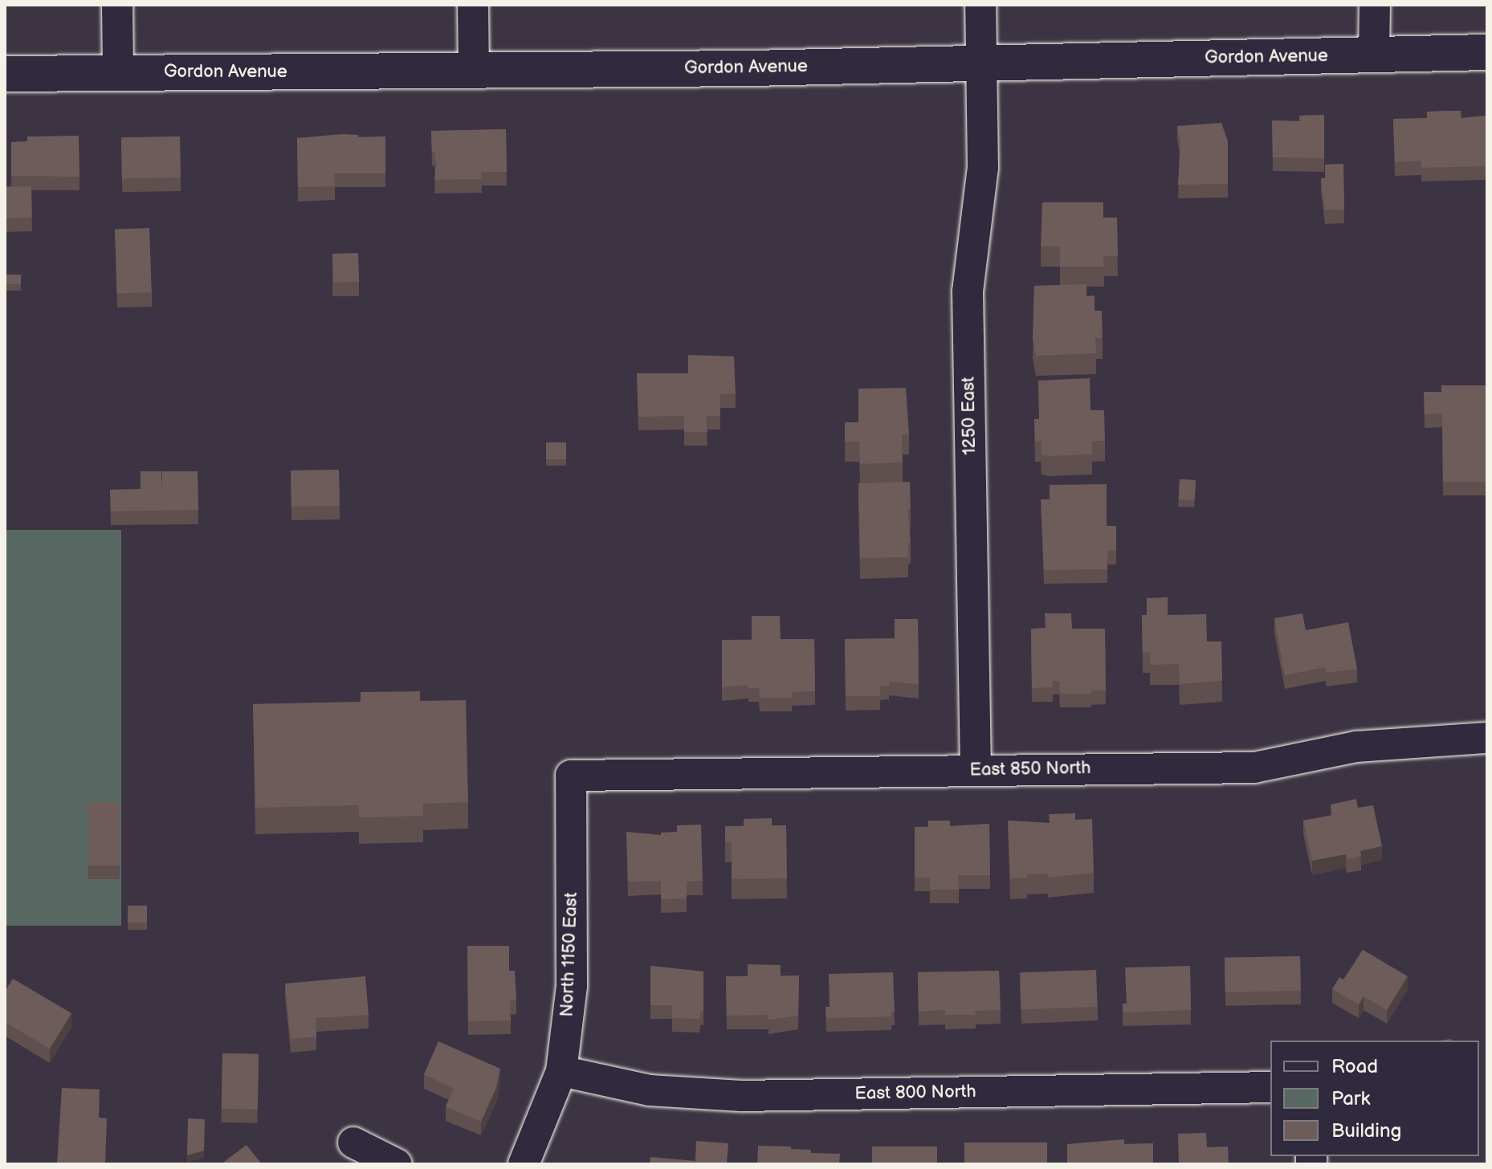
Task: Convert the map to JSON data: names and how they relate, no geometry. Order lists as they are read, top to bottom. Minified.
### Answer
{"streets":{"main road":["Gordon Avenue"],"street":["1250 East","East 850 North","North 1150 East","East 800 North"]},"crossings":[["Gordon Avenue","1250 East"],["1250 East","East 850 North"],["East 850 North","North 1150 East"],["North 1150 East","East 800 North"]],"legend":["Road","Park","Building"]}
